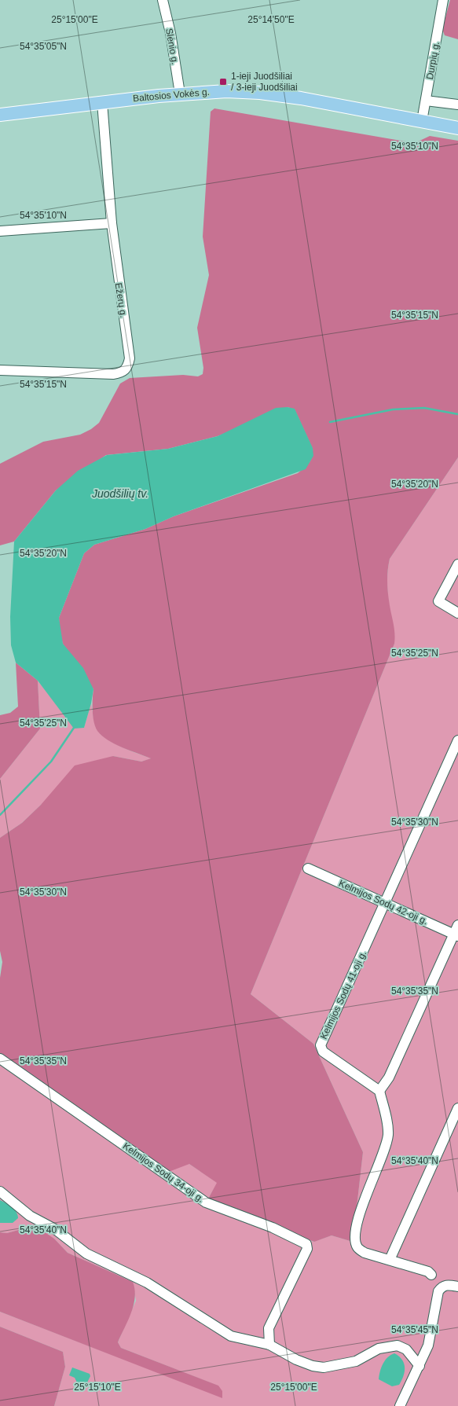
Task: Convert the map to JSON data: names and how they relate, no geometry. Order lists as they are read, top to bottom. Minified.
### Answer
{"streets":{"main road":["Baltosios Vokės g."],"street":["Slėnio g.","Durpių g.","Ežerų g.","Kelmijos Sodų 42-oji g.","Kelmijos Sodų 41-oji g.","Kelmijos Sodų 34-oji g."]},"crossings":[["Slėnio g.","Baltosios Vokės g."],["Durpių g.","Baltosios Vokės g."],["Baltosios Vokės g.","Ežerų g."],["Kelmijos Sodų 42-oji g.","Kelmijos Sodų 41-oji g."]],"water":["Juodšilių tv."],"places":{"transit":["1-ieji Juodšiliai / 3-ieji Juodšiliai"]},"coordinates":["25°14'50\"E","25°15'00\"E","54°35'05\"N","54°35'10\"N","54°35'15\"N","54°35'20\"N","54°35'25\"N","54°35'30\"N","54°35'35\"N","54°35'40\"N","54°35'45\"N","25°15'10\"E"]}
